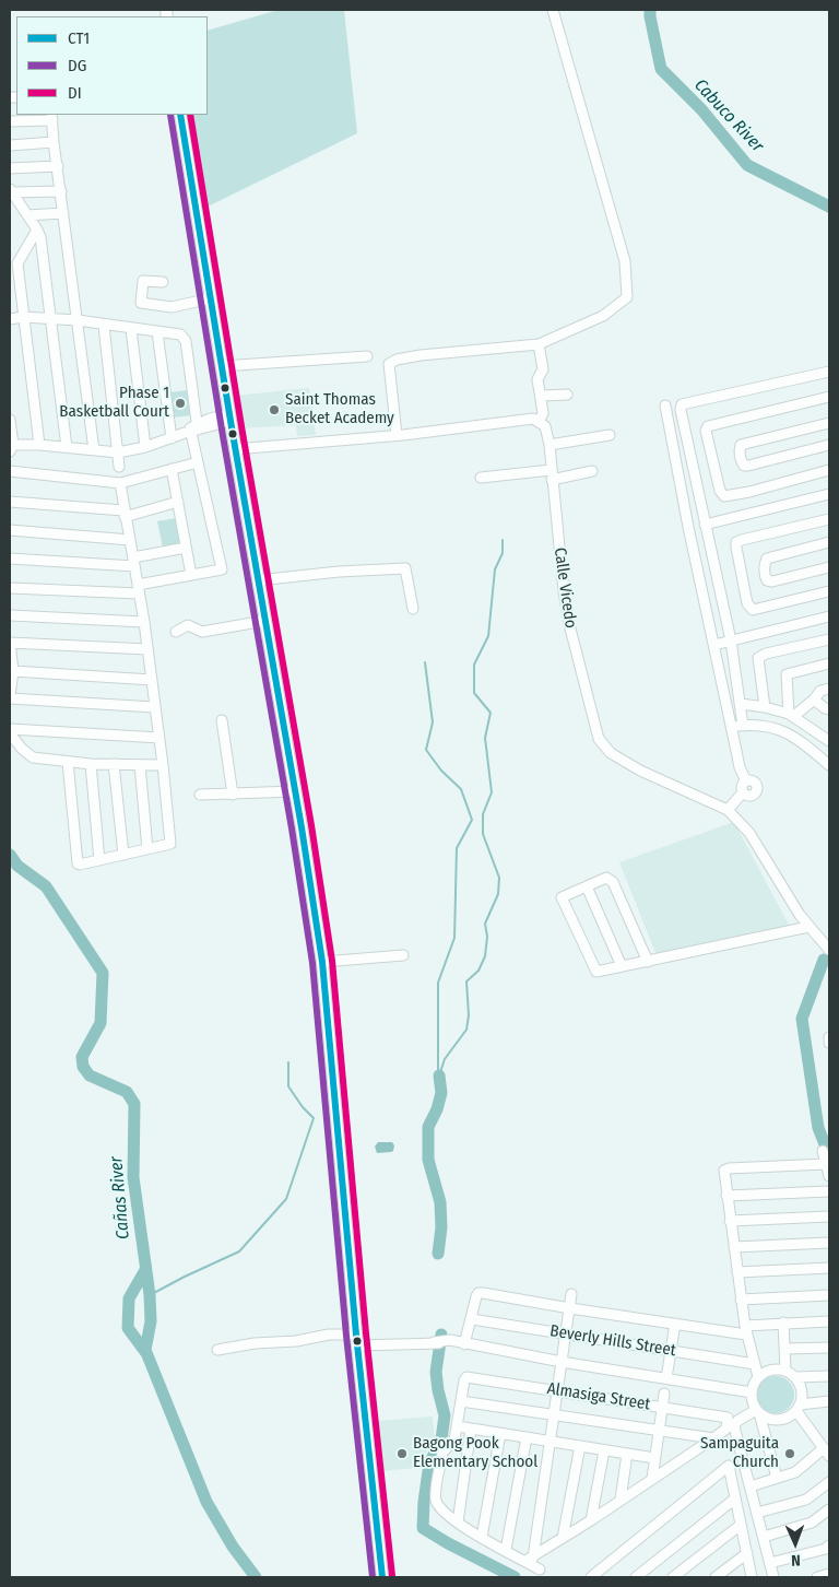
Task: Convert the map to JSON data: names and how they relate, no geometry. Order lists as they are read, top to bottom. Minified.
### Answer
{"streets":{"street":["Calle Vicedo","Beverly Hills Street","Almasiga Street"]},"water":["Cabuco River","Cañas River"],"places":["Phase 1 Basketball Court","Saint Thomas Becket Academy","Bagong Pook Elementary School","Sampaguita Church"],"lines":["transit line CT1","transit line DG","transit line DI"],"legend":["CT1","DG","DI"],"north":"bottom"}
